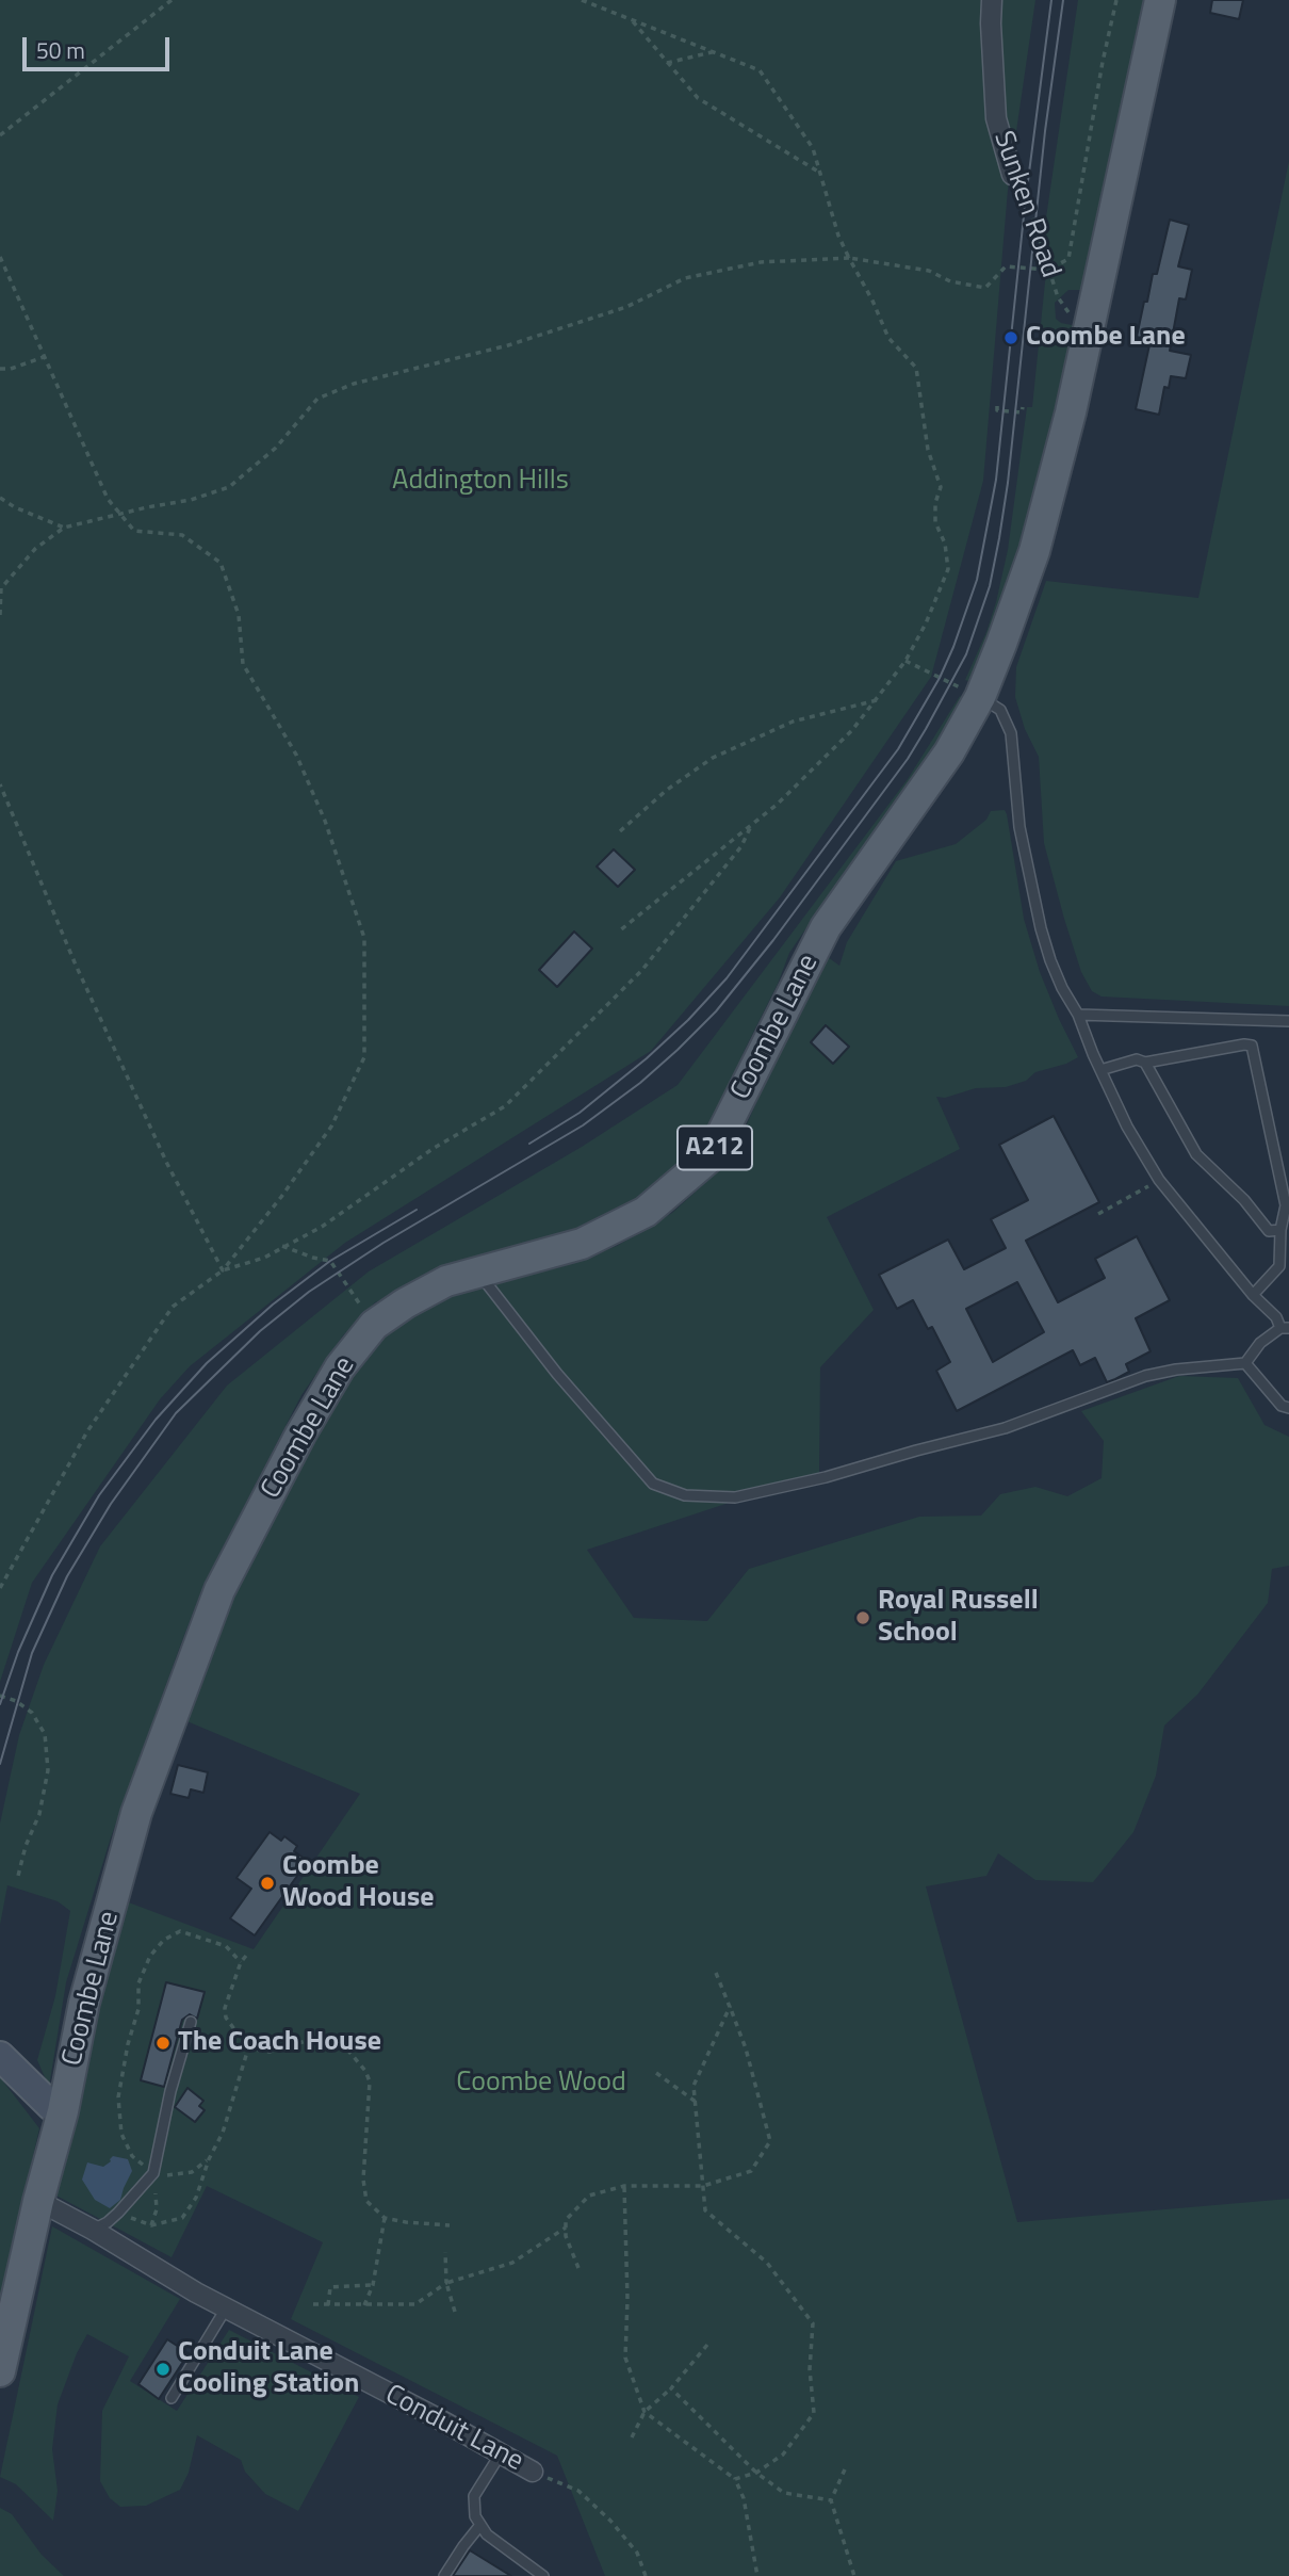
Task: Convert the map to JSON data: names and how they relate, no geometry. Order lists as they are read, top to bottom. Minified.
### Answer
{"streets":{"main road":["Coombe Lane","A212"],"street":["Sunken Road","Conduit Lane"]},"crossings":[["Coombe Lane","A212"],["A212","Conduit Lane"]],"parks":["Addington Hills","Coombe Wood"],"places":["Coombe Lane","Royal Russell School","Coombe Wood House","The Coach House","Conduit Lane Cooling Station"],"scale_bar":"50 m"}
